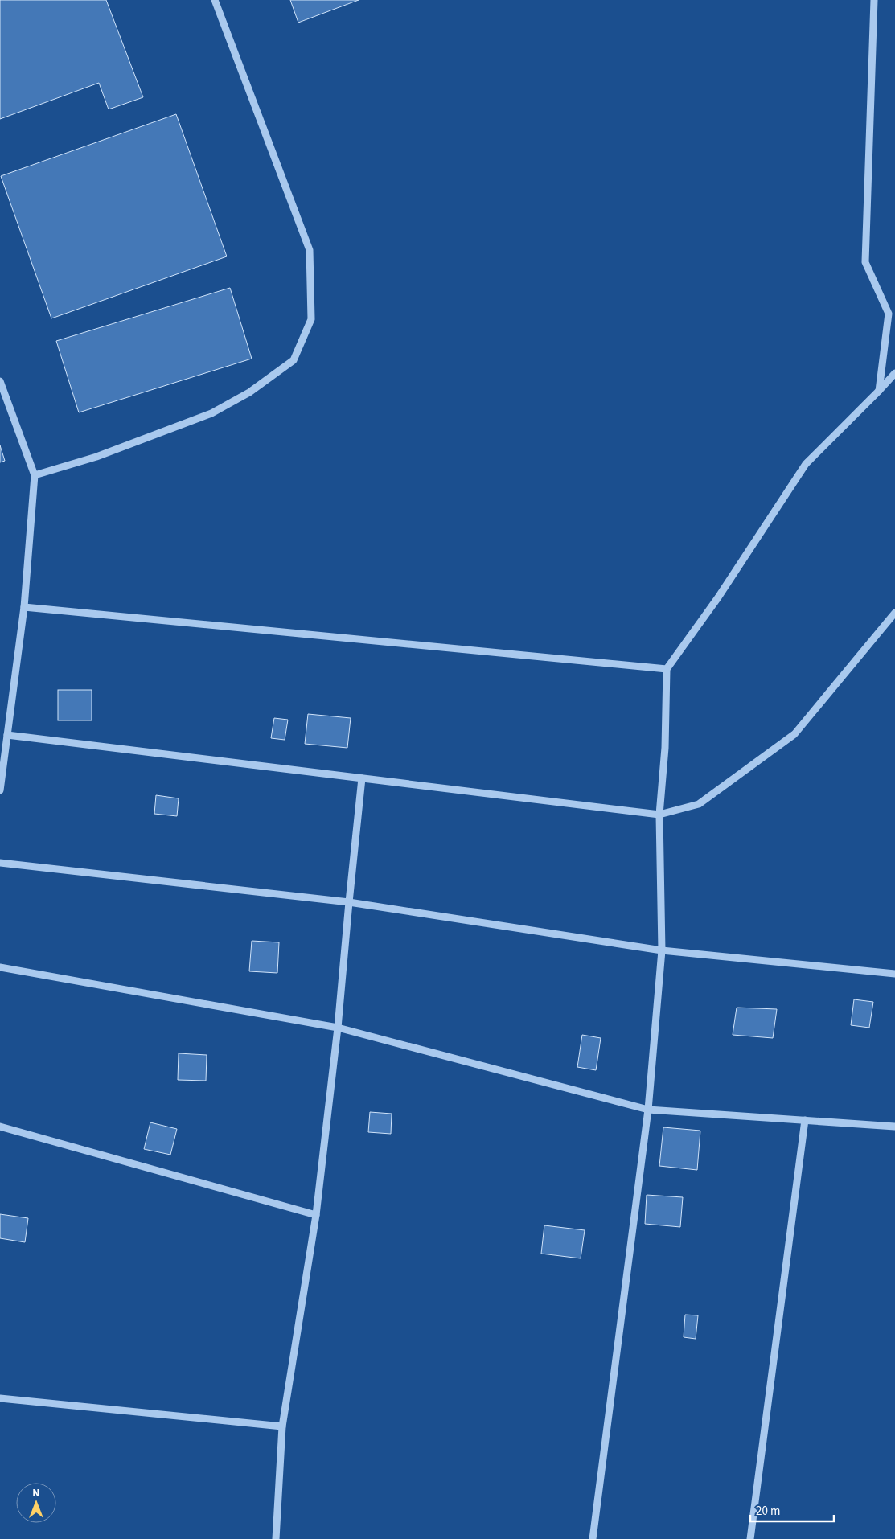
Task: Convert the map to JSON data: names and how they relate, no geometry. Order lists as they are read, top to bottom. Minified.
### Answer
{"scale_bar":"20 m","north":"top"}
